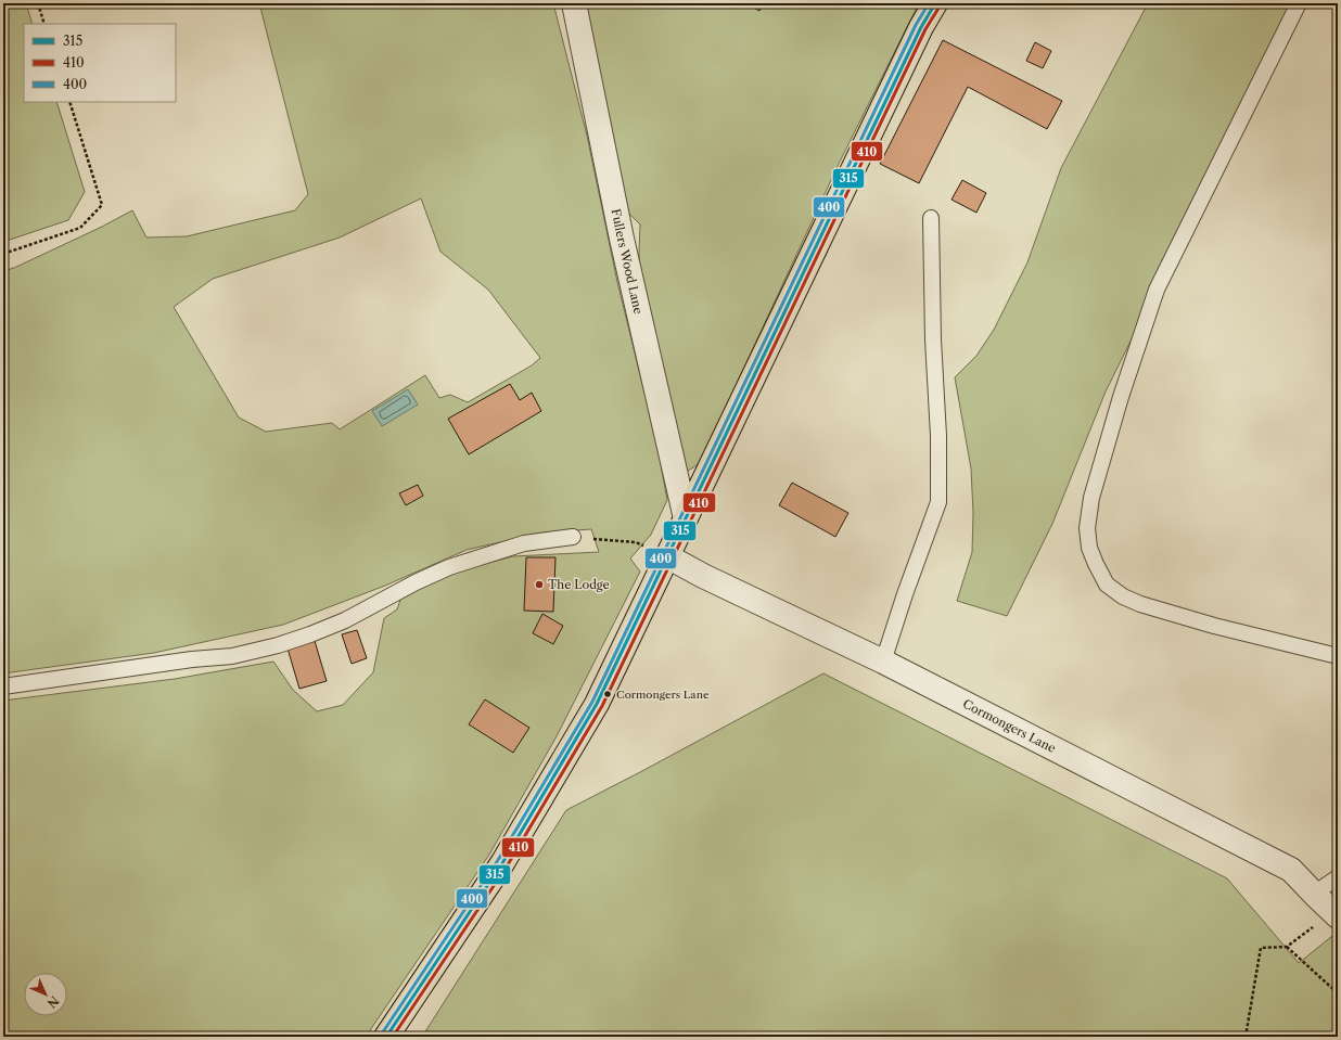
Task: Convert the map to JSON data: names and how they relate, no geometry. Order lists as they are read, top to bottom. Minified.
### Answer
{"streets":{"street":["Fullers Wood Lane","Cormongers Lane"]},"places":["The Lodge","Cormongers Lane"],"lines":["transit line 315","transit line 400","transit line 410"],"legend":["315","410","400"],"north":"bottom right"}
